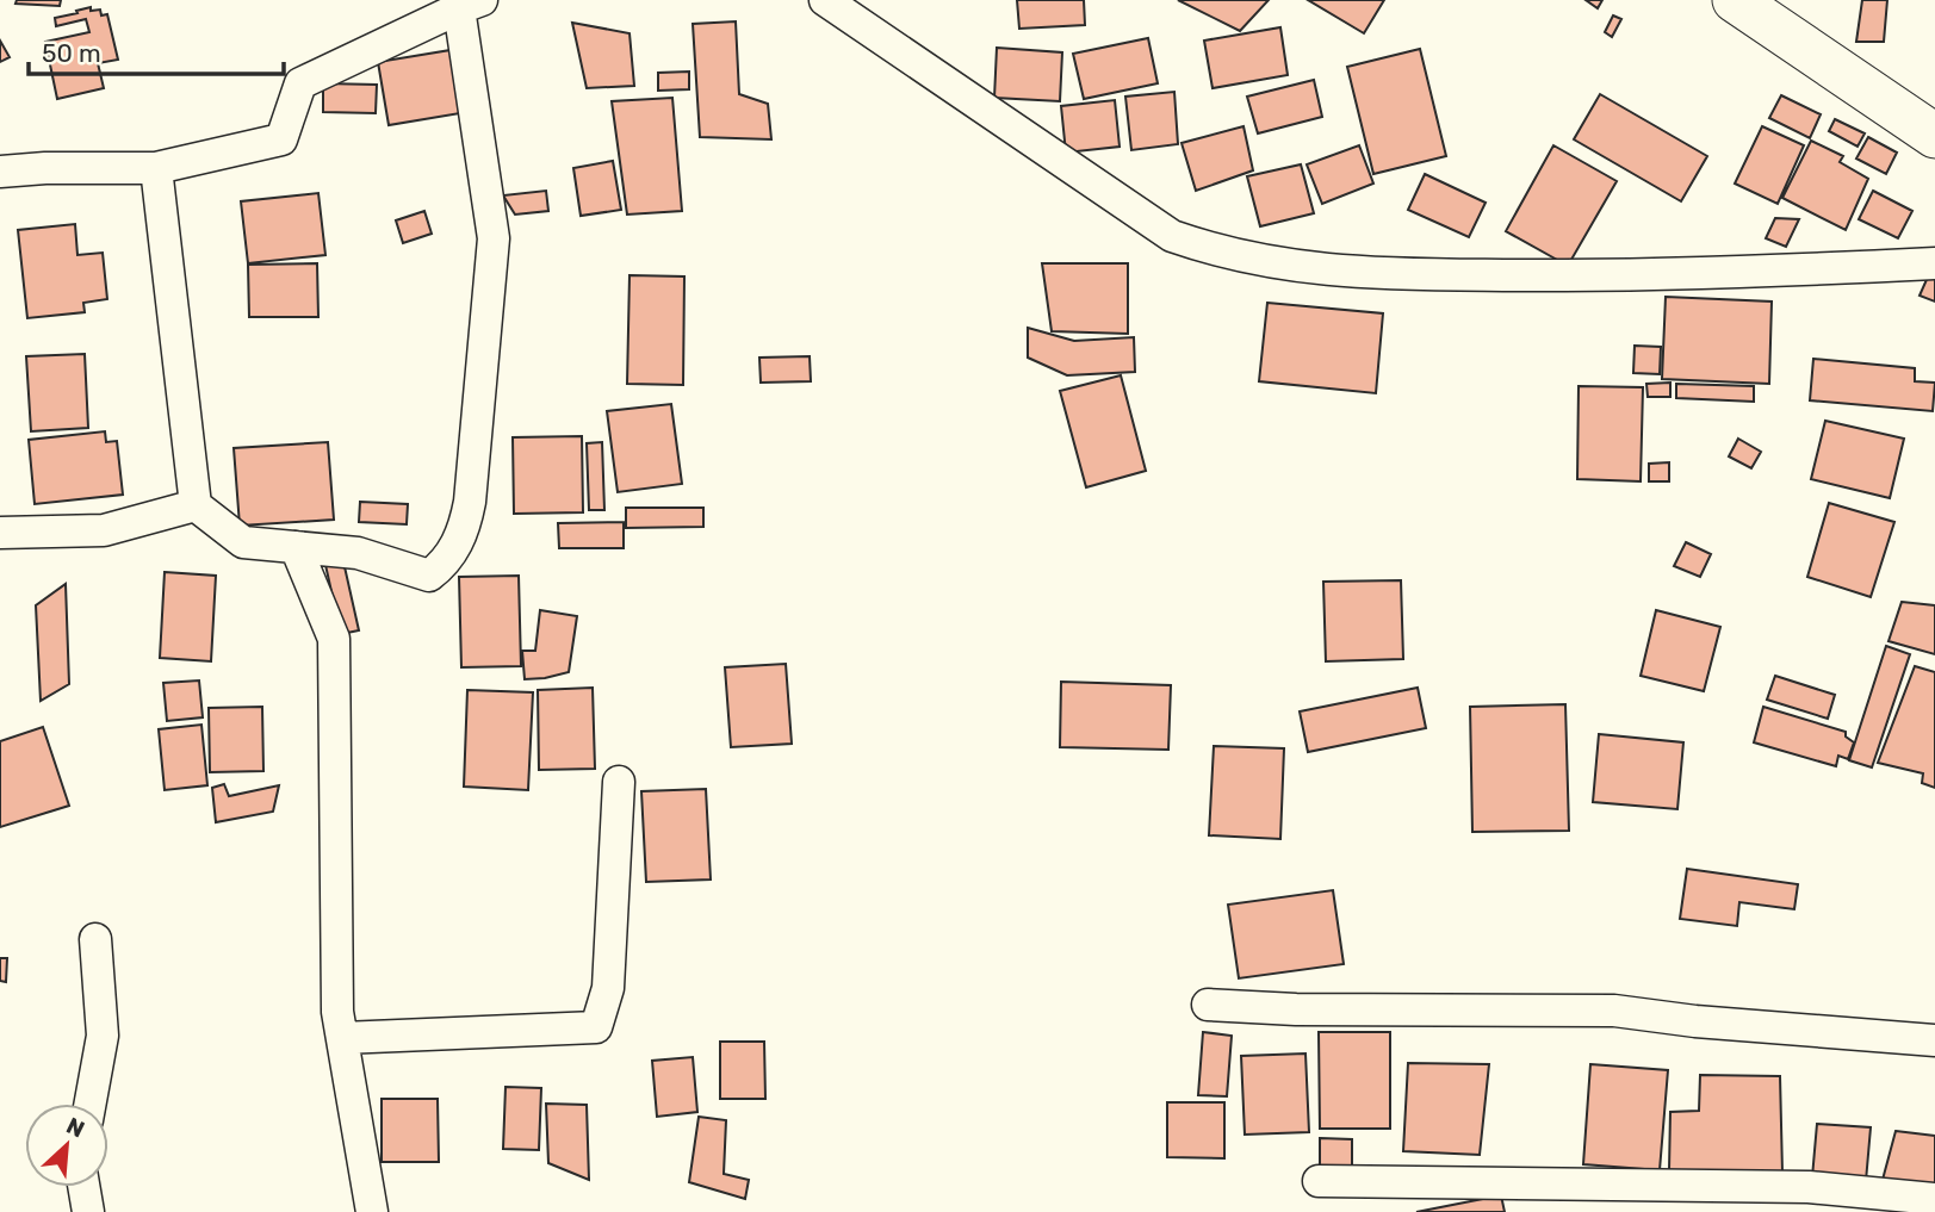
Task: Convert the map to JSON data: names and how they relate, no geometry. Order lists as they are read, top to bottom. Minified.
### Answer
{"scale_bar":"50 m","north":"top right"}
